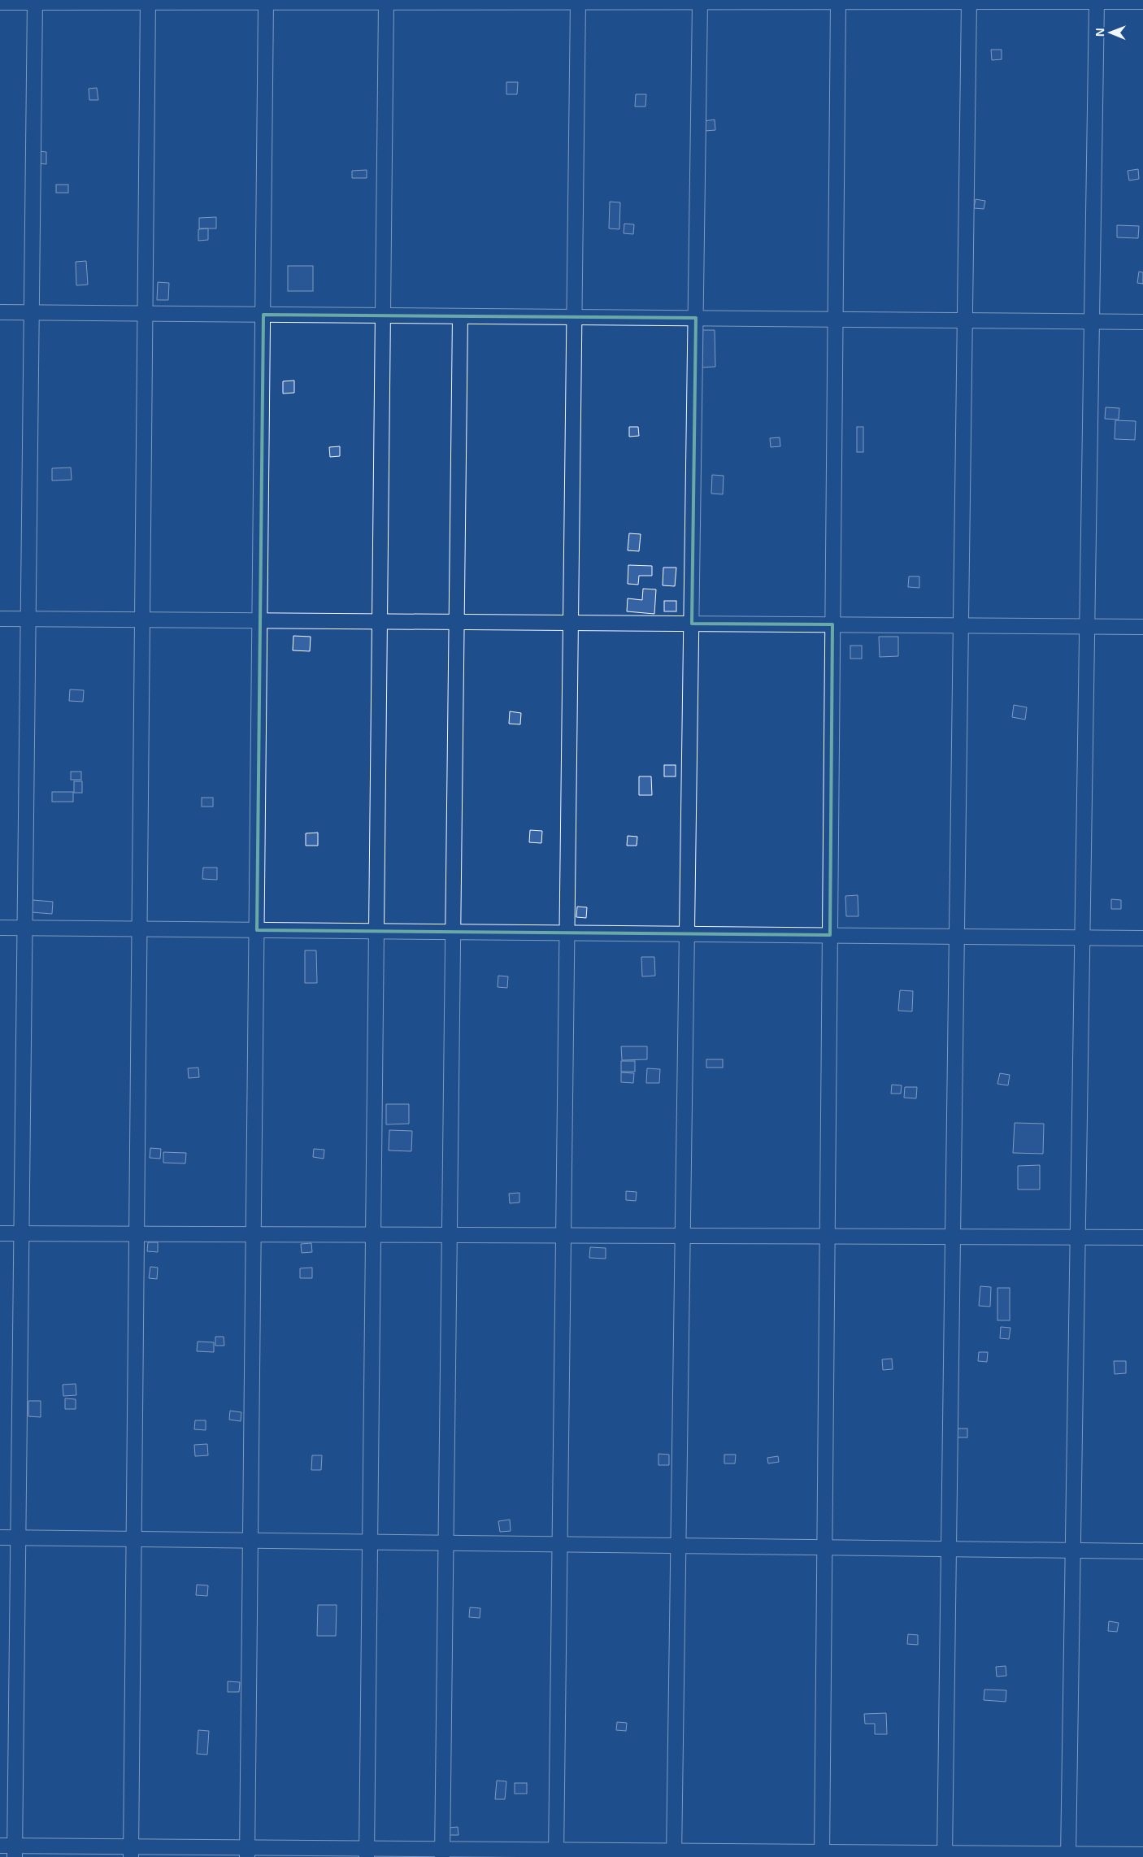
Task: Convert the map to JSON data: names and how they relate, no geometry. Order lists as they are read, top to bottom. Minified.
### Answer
{"north":"left"}
